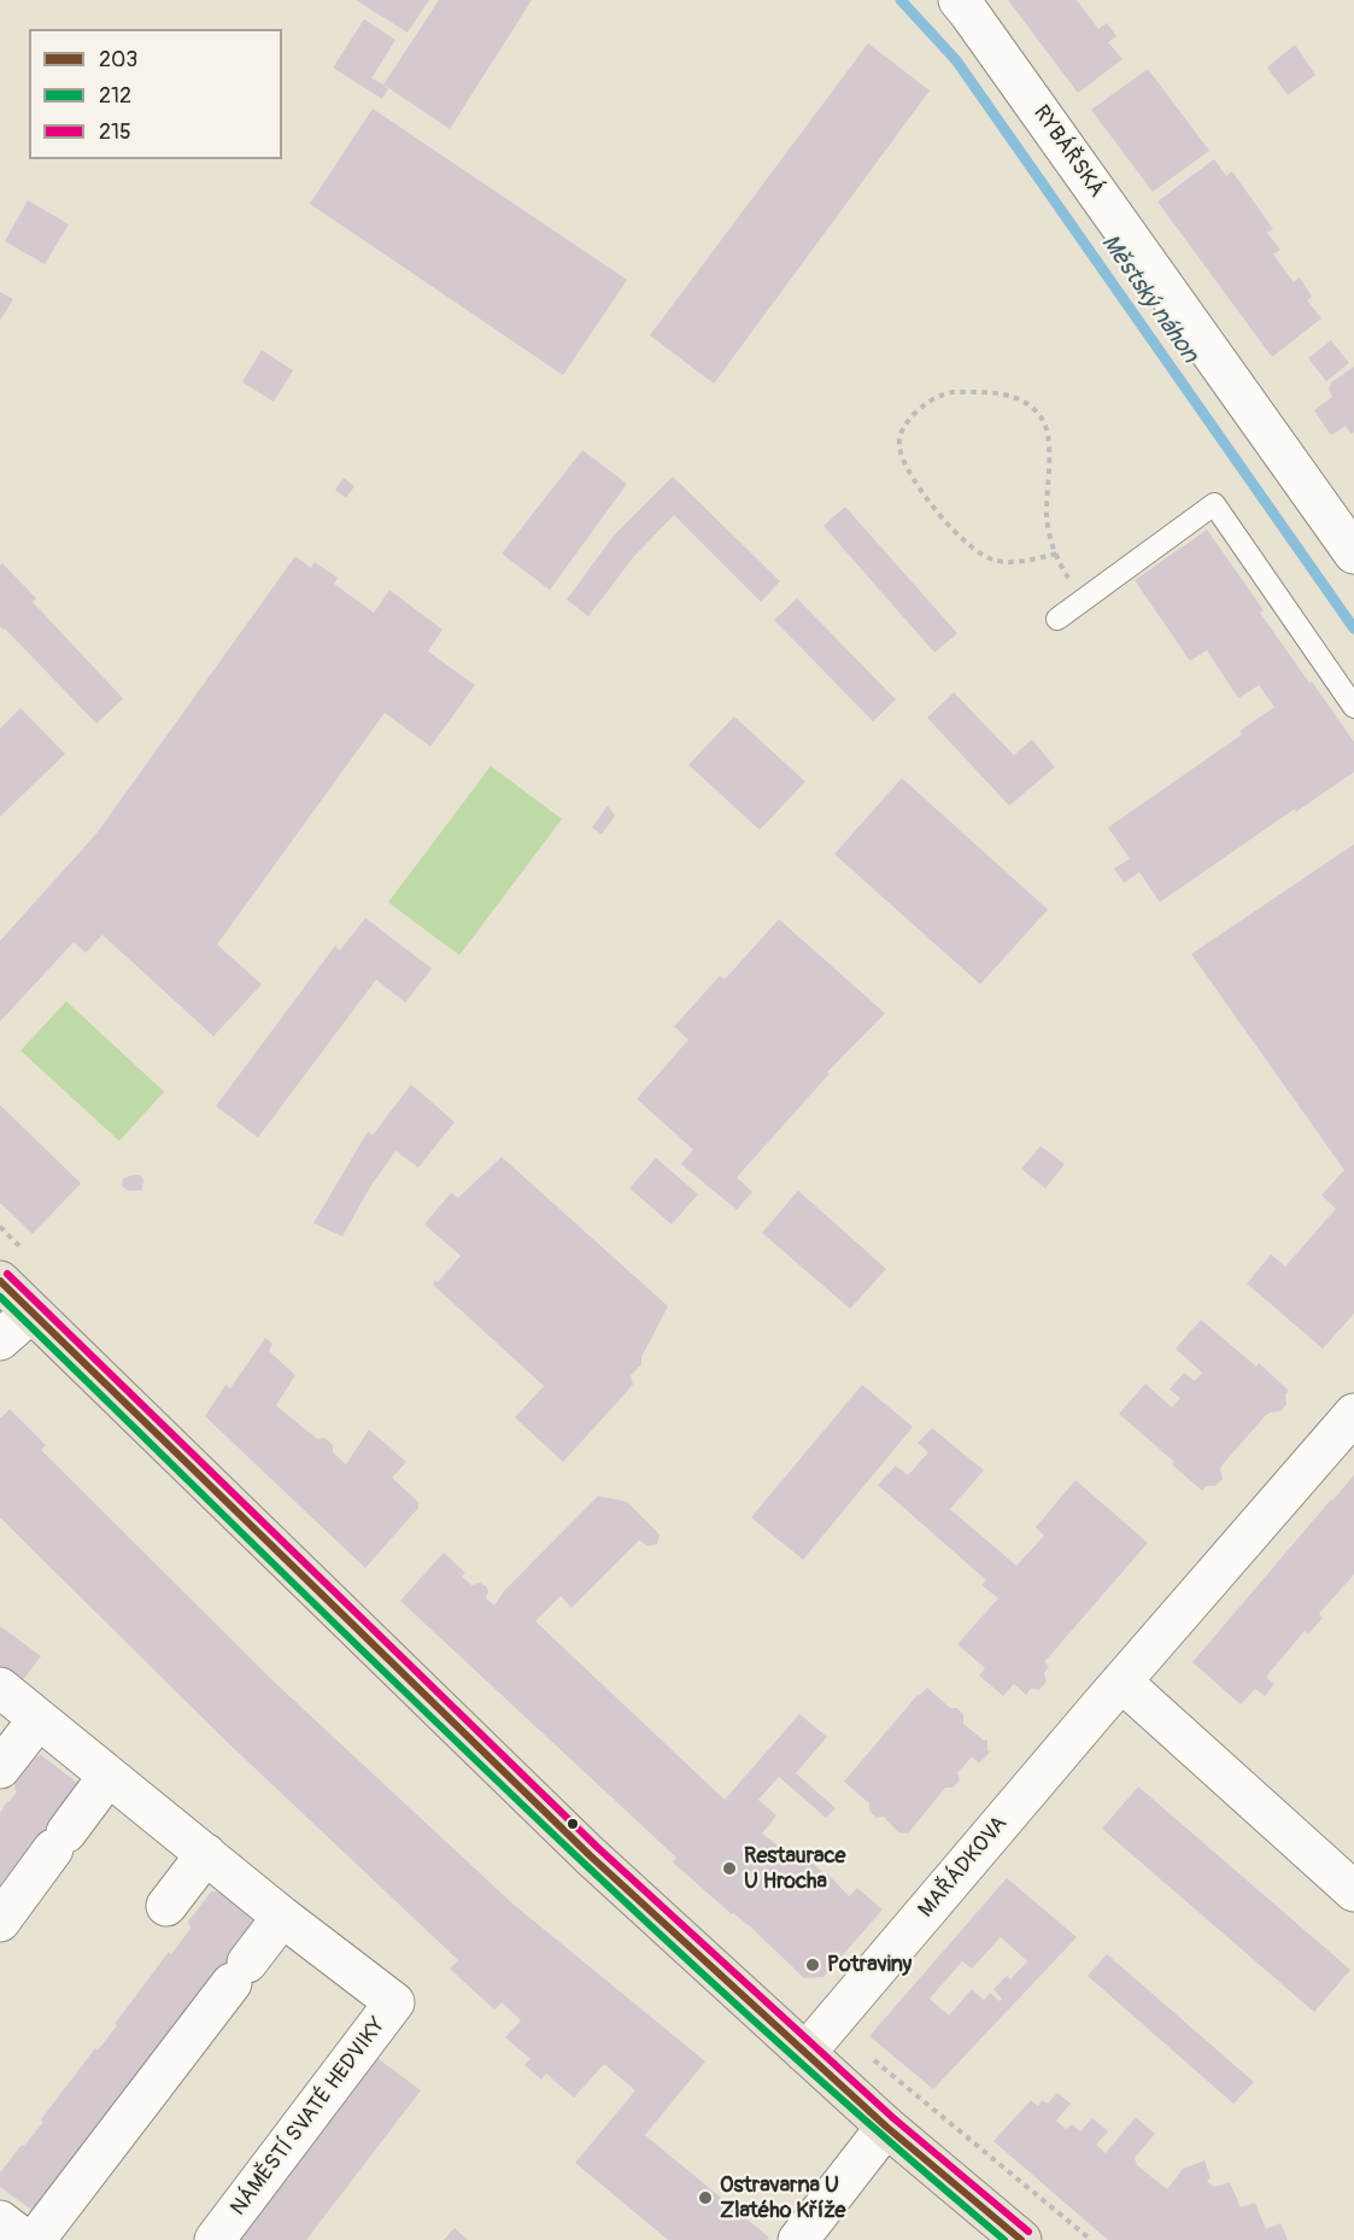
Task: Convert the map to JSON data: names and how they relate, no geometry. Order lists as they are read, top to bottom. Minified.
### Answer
{"streets":{"street":["RYBÁŘSKÁ","MAŘÁDKOVA","NÁMĚSTÍ SVATÉ HEDVIKY"]},"water":["Městský náhon"],"places":["Restaurace U Hrocha","Potraviny","Ostravarna U Zlatého Kříže"],"lines":["transit line 215","transit line 203","transit line 212"],"legend":["203","212","215"]}
